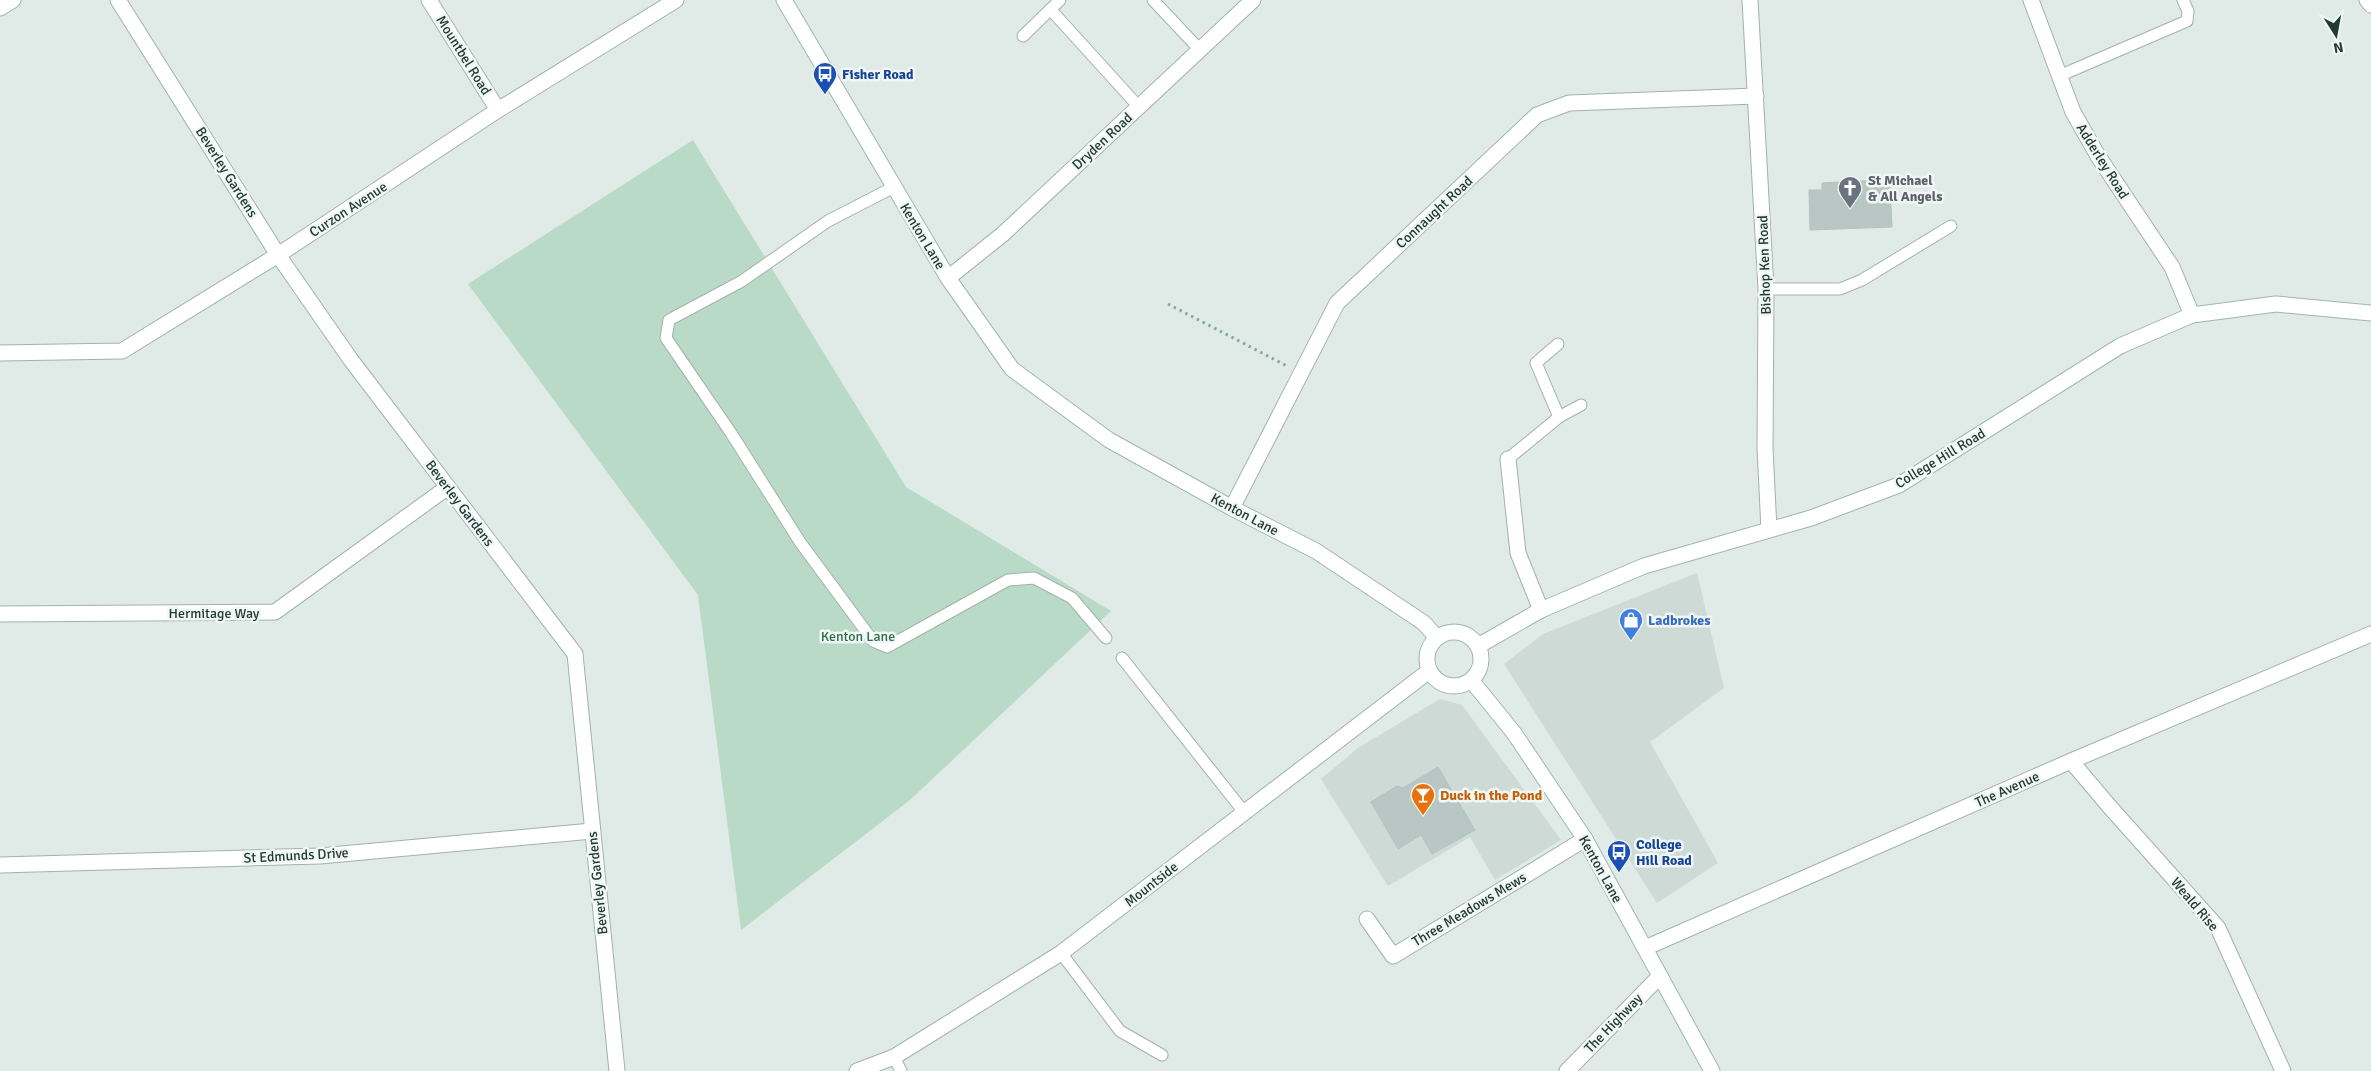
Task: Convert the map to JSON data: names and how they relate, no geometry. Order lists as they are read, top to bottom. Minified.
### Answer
{"streets":{"street":["Mountbel Road","Dryden Road","Adderley Road","Beverley Gardens","Curzon Avenue","Connaught Road","Kenton Lane","Bishop Ken Road","College Hill Road","Hermitage Way","The Avenue","St Edmunds Drive","Mountside","Weald Rise","Three Meadows Mews","The Highway"]},"crossings":[["Mountbel Road","Curzon Avenue"],["Dryden Road","Kenton Lane"],["Adderley Road","College Hill Road"],["Beverley Gardens","Curzon Avenue"],["Beverley Gardens","Hermitage Way"],["Beverley Gardens","St Edmunds Drive"],["Connaught Road","Kenton Lane"],["Connaught Road","Bishop Ken Road"],["Kenton Lane","College Hill Road"],["Kenton Lane","The Avenue"],["Kenton Lane","Mountside"],["Kenton Lane","Three Meadows Mews"],["Kenton Lane","The Highway"],["Bishop Ken Road","College Hill Road"],["College Hill Road","Mountside"],["The Avenue","Weald Rise"]],"parks":["Kenton Lane"],"places":{"bus stop":["Fisher Road","College Hill Road"],"church":["St Michael & All Angels"],"shop":["Ladbrokes"],"bar":["Duck in the Pond"]},"north":"bottom"}
